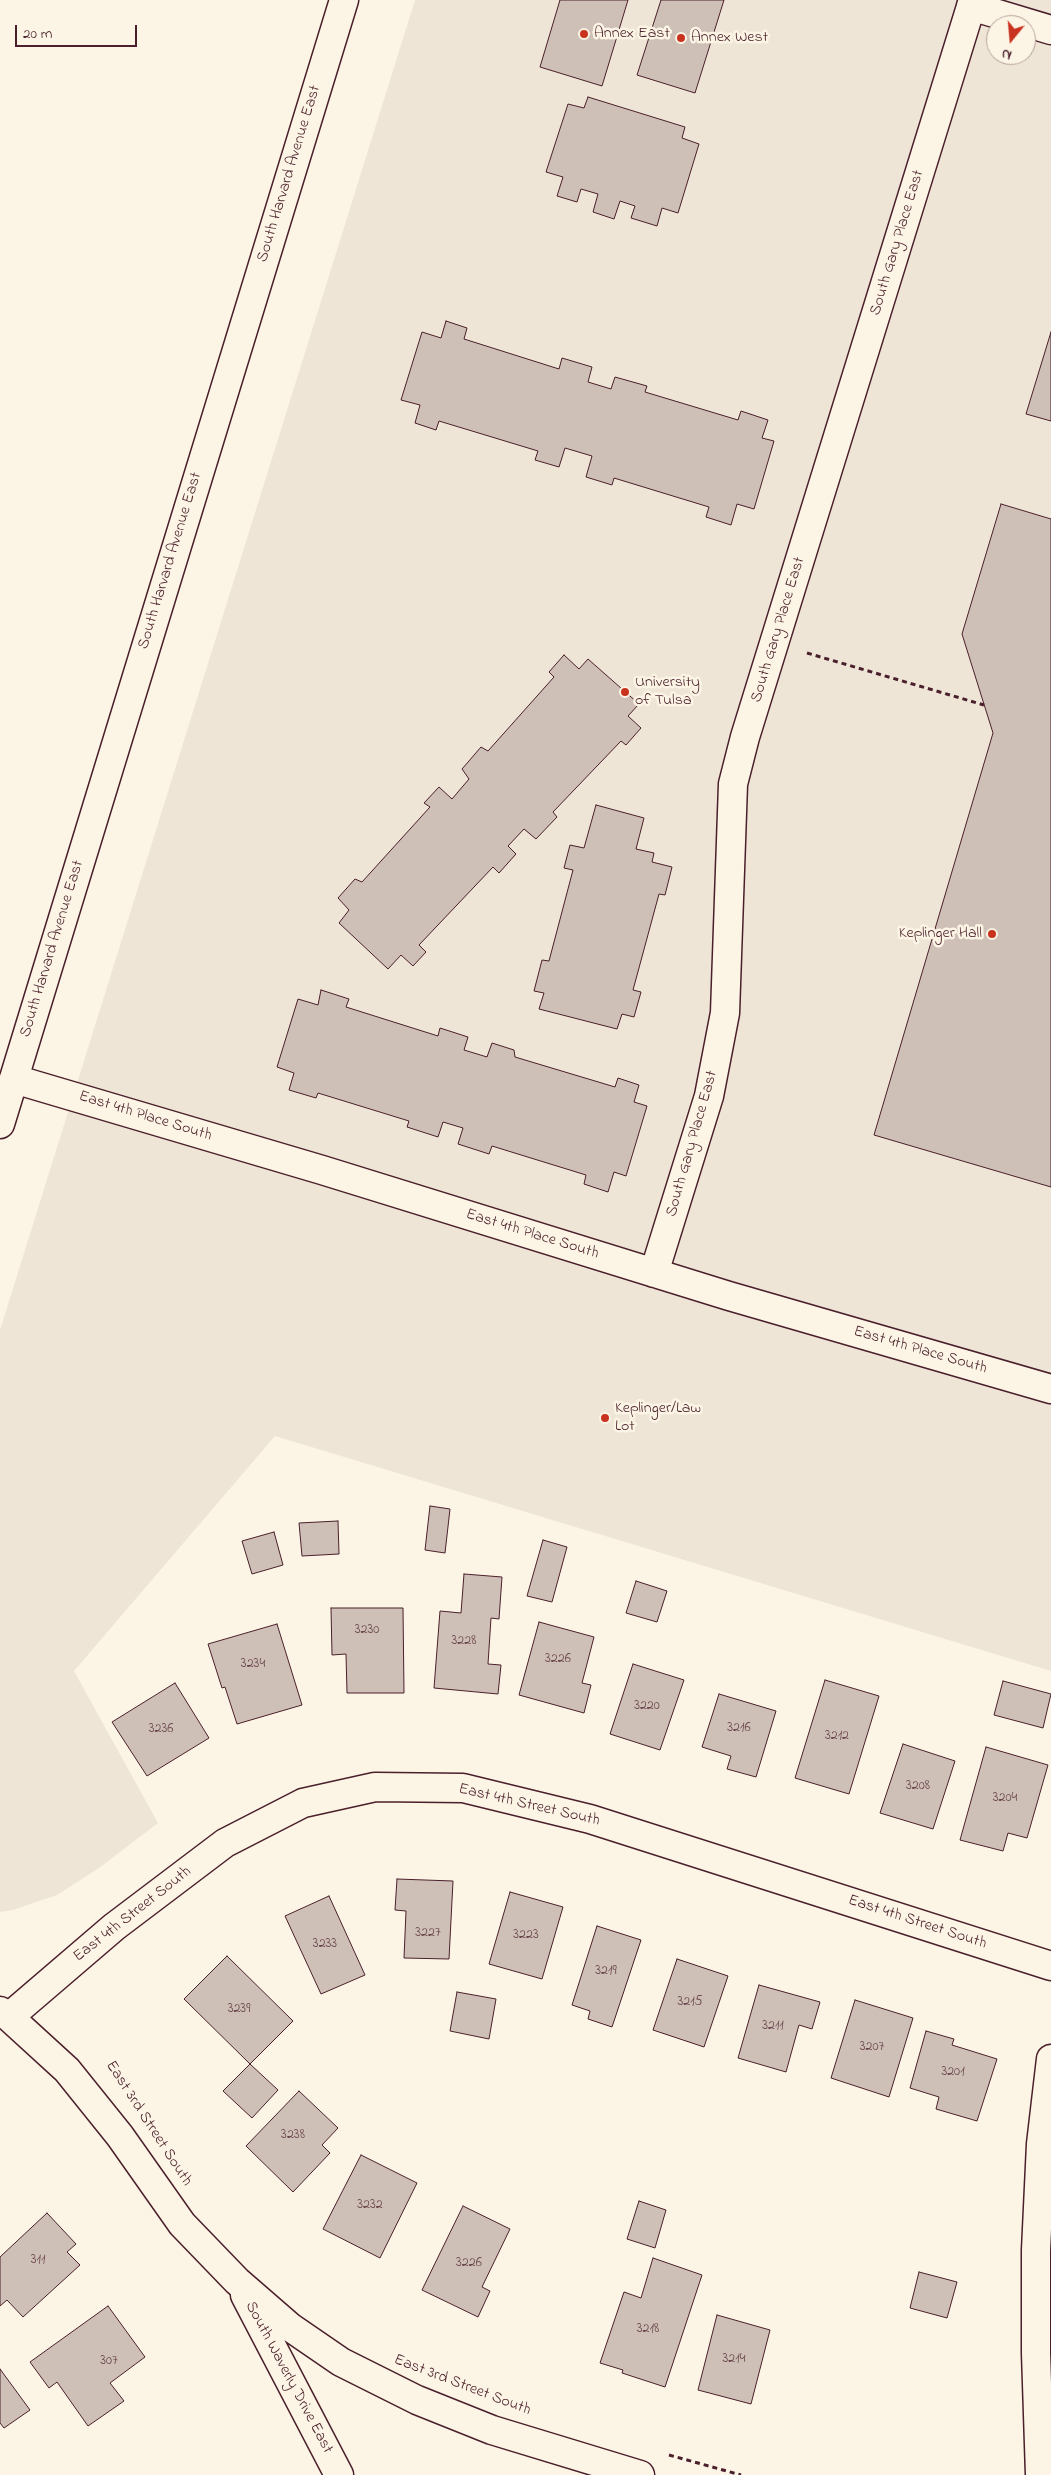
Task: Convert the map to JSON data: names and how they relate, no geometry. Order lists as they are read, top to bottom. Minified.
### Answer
{"streets":{"street":["South Harvard Avenue East","South Gary Place East","East 4th Place South","East 4th Street South","East 3rd Street South","South Waverly Drive East"]},"crossings":[["South Harvard Avenue East","East 4th Place South"],["South Gary Place East","East 4th Place South"],["East 4th Street South","East 3rd Street South"],["East 3rd Street South","South Waverly Drive East"]],"places":["Annex East","Annex West","University of Tulsa","Keplinger Hall","Keplinger/Law Lot"],"house_numbers":["3230","3228","3226","3234","3220","3216","3236","3212","3208","3204","3227","3223","3233","3219","3215","3239","3211","3207","3201","3238","3232","311","3226","3218","3214","307"],"scale_bar":"20 m","north":"bottom"}
